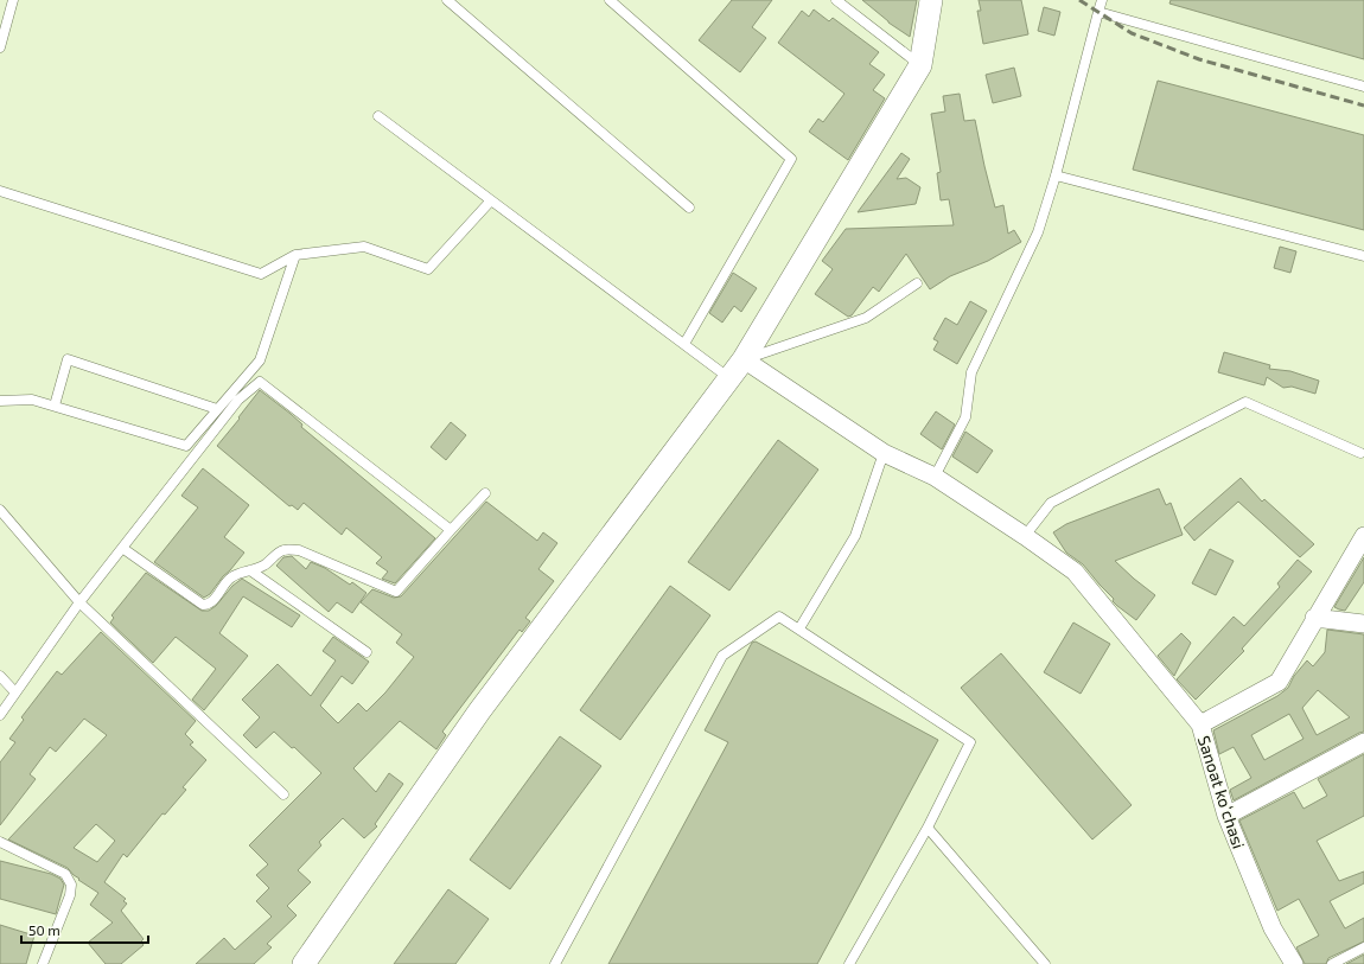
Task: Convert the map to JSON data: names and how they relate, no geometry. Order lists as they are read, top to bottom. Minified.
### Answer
{"streets":{"street":["Sanoat koʻchasi"]},"scale_bar":"50 m"}
